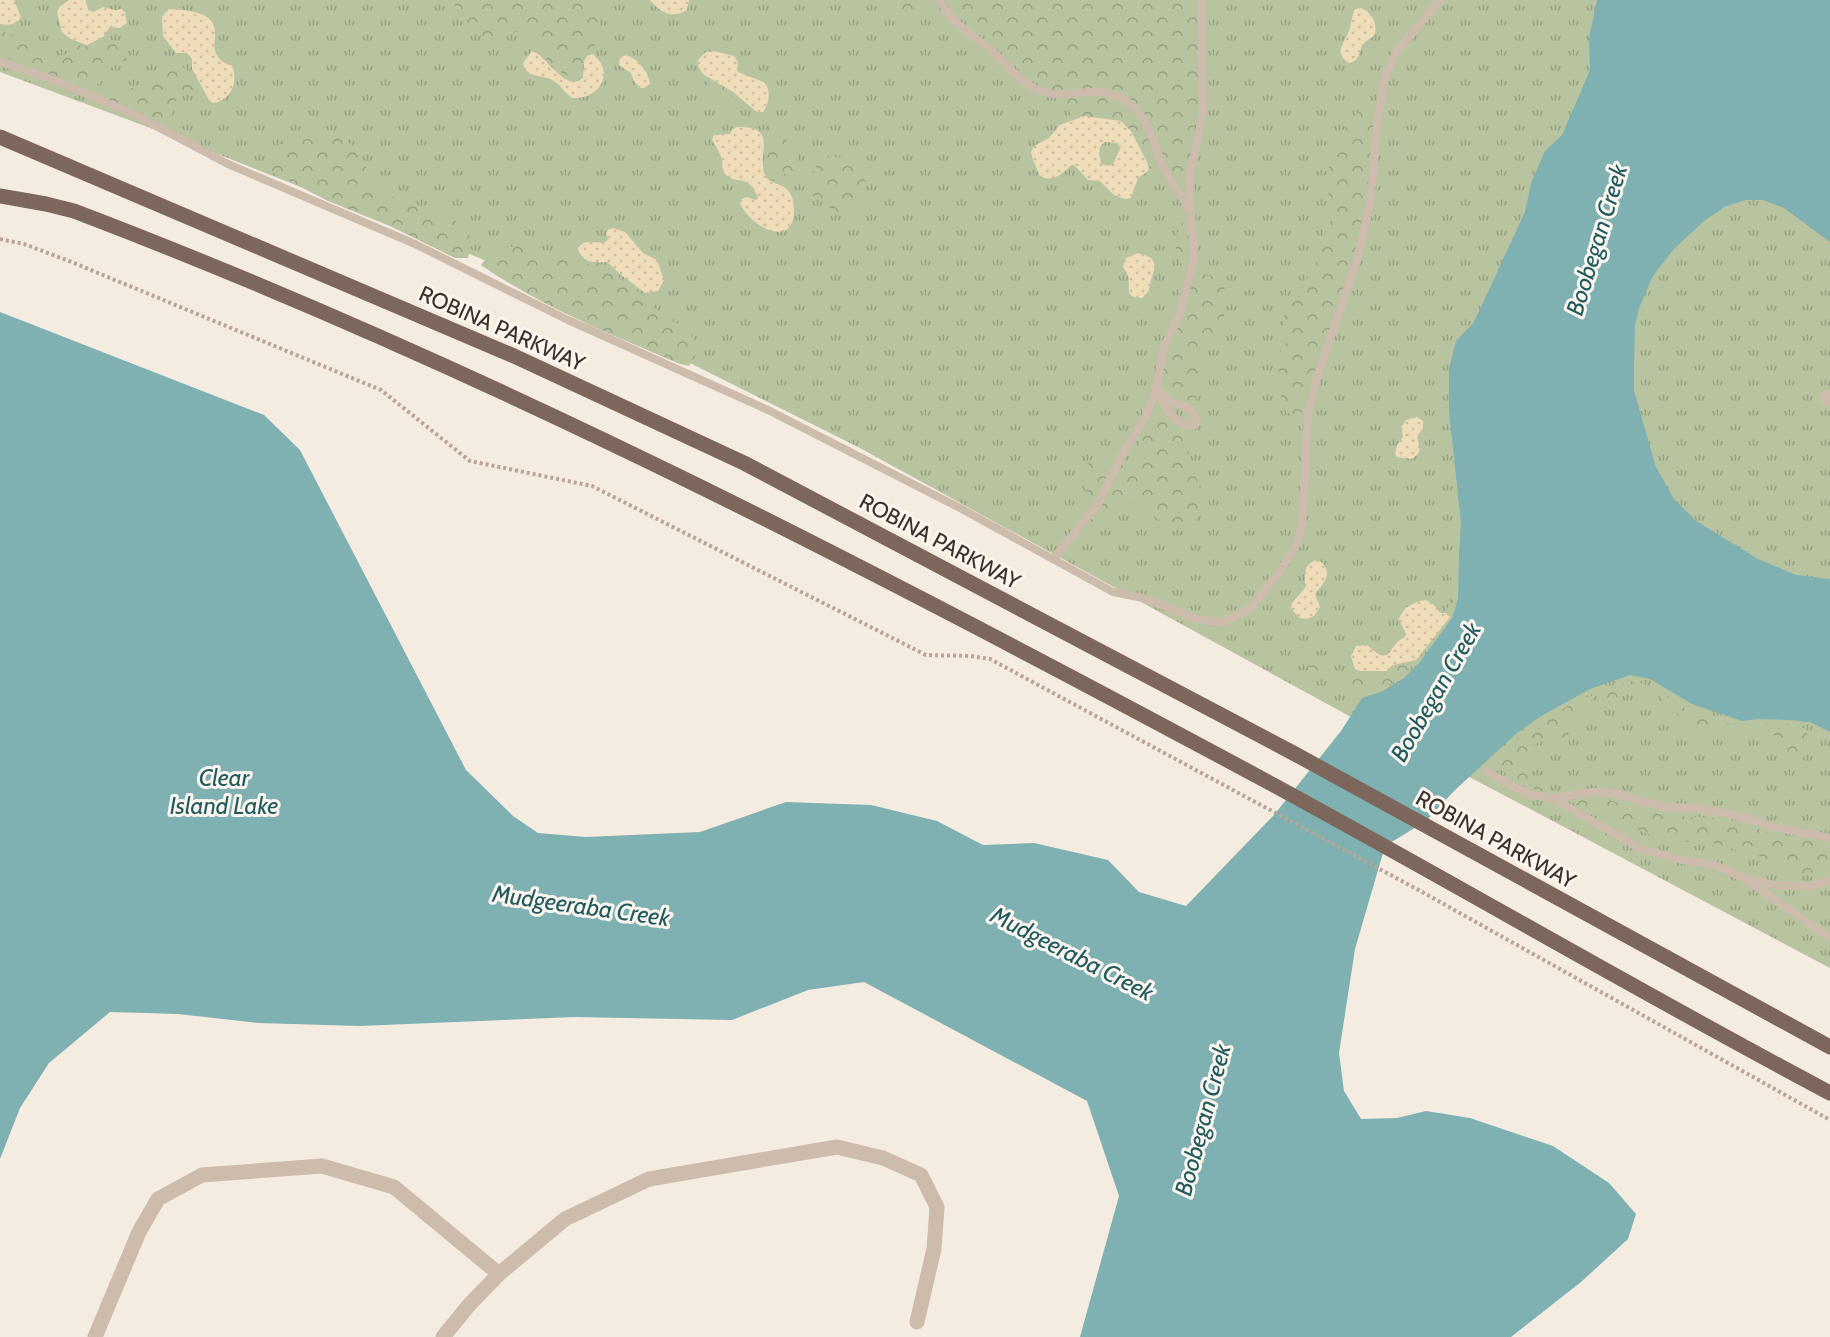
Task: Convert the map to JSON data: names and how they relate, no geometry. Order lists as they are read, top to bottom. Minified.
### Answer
{"streets":{"main road":["ROBINA PARKWAY"]},"water":["Boobegan Creek","Clear Island Lake","Mudgeeraba Creek"]}
